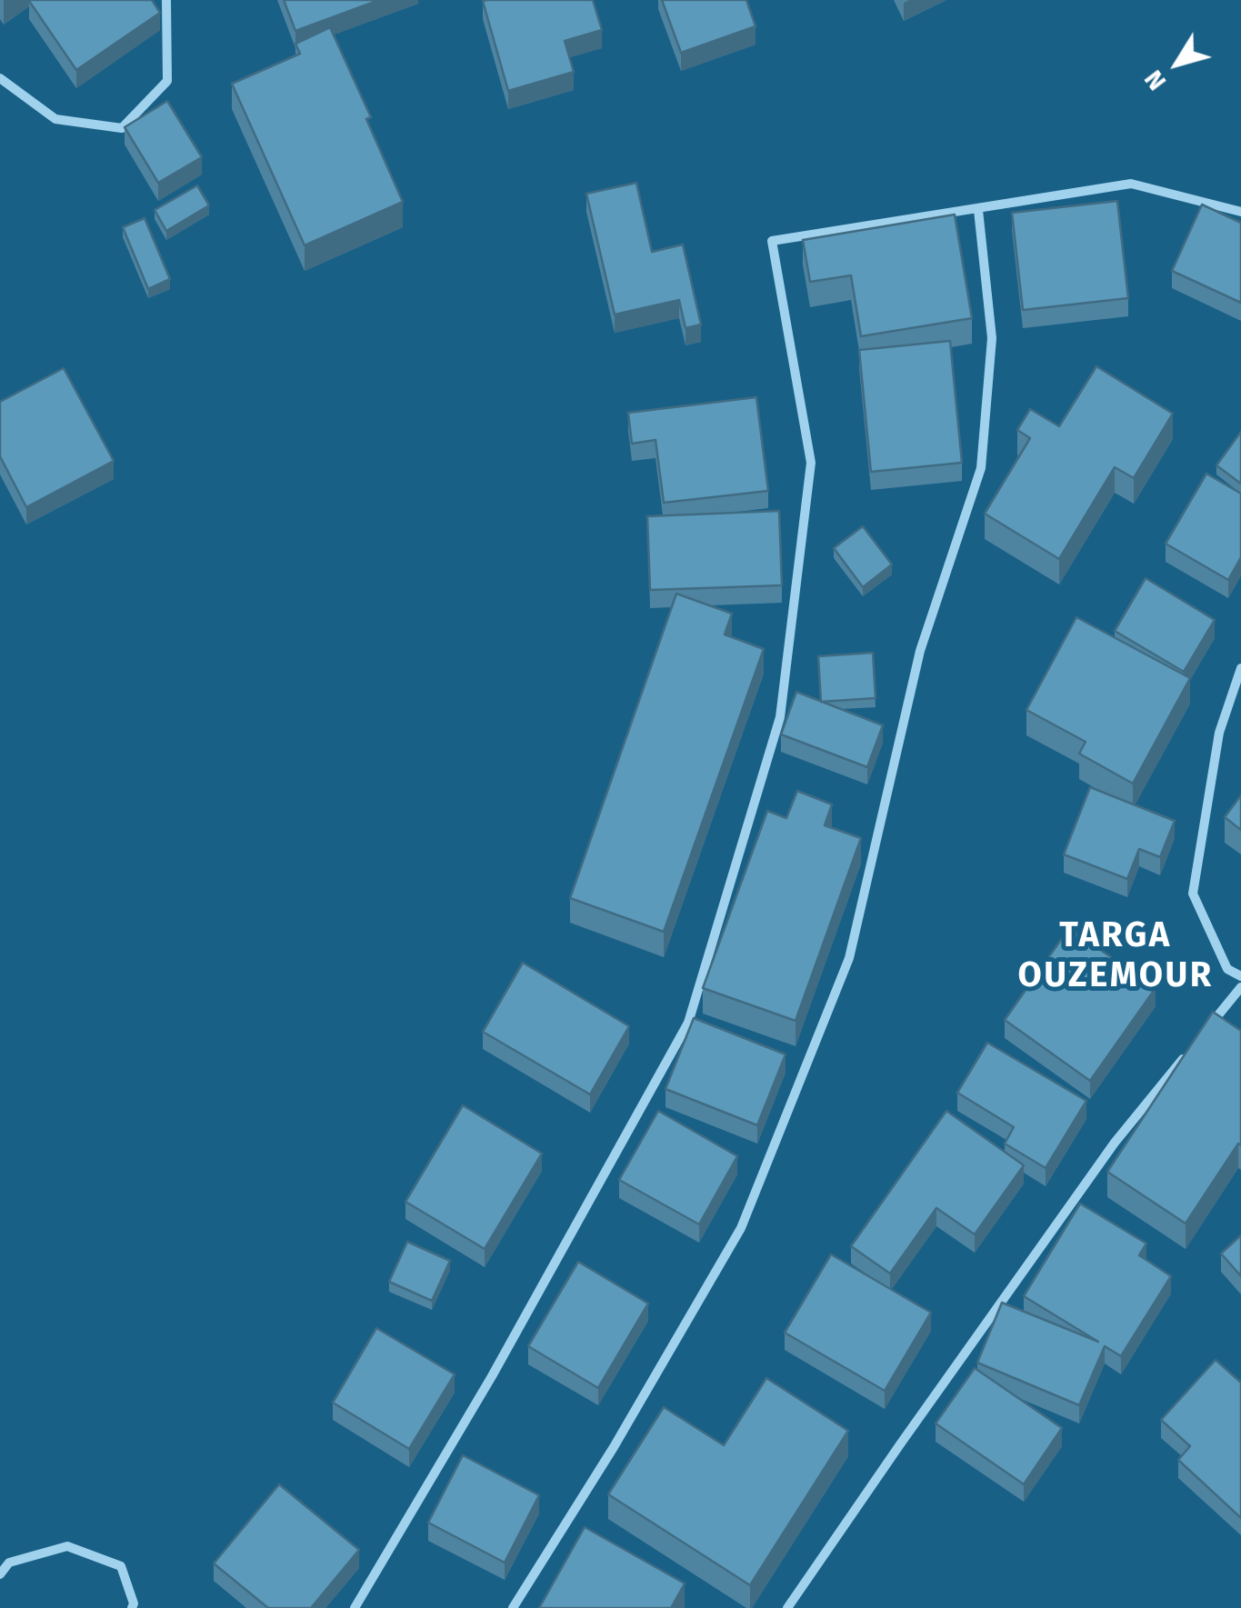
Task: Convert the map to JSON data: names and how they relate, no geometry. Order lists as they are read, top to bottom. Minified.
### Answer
{"districts":["TARGA OUZEMOUR"],"north":"bottom left"}
